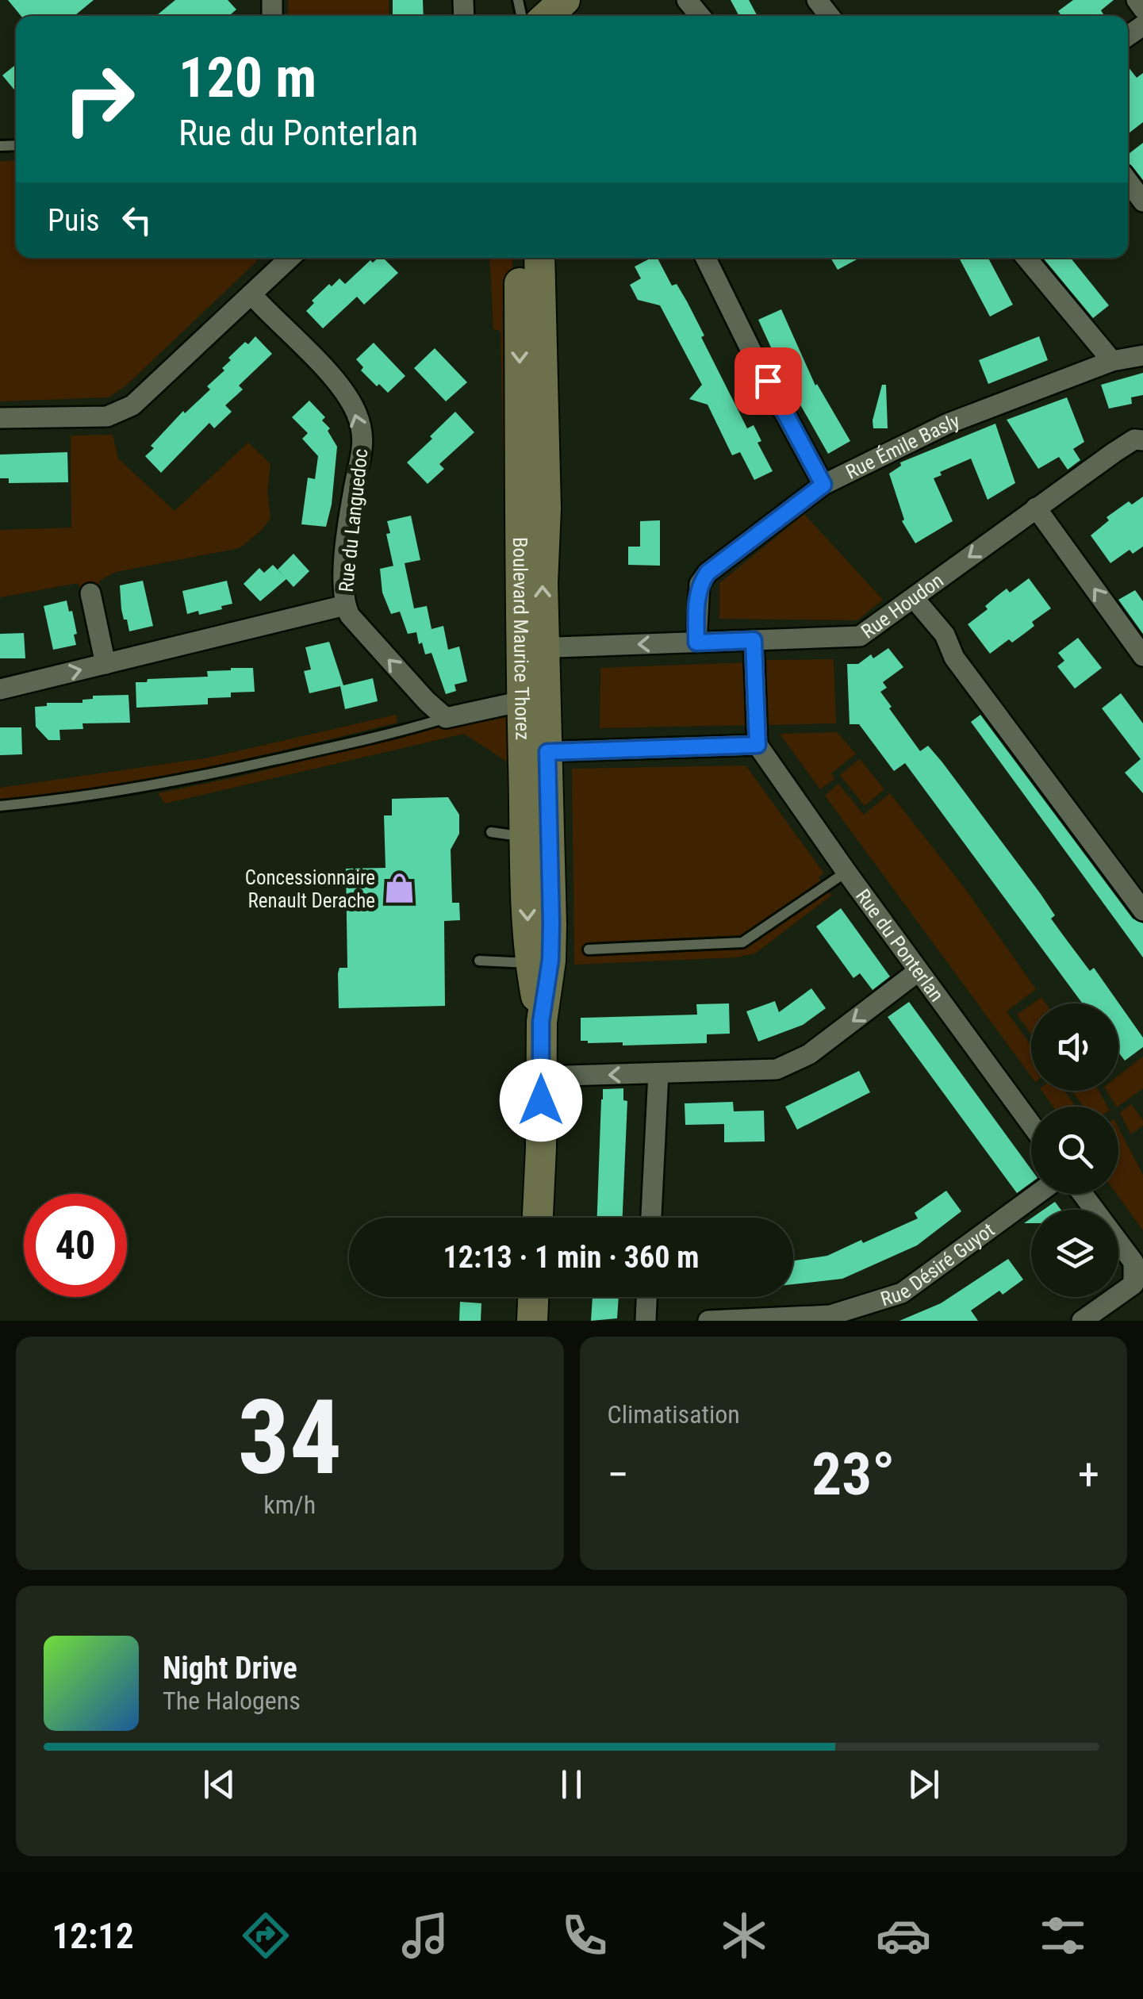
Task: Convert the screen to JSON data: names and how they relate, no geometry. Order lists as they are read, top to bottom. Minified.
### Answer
{"streets":{"street":["Rue Émile Basly","Rue du Languedoc","Rue Houdon","Boulevard Maurice Thorez","Rue du Ponterlan","Rue Désiré Guyot"]},"crossings":[["Rue Émile Basly","Rue Houdon"],["Rue Houdon","Boulevard Maurice Thorez"]],"one_way":["Rue du Languedoc"],"places":{"shop":["Concessionnaire Renault Derache"]},"page":{"turn":["120 m","Rue du Ponterlan"],"then":"Puis","limit":"40","trip":"12:13 · 1 min · 360 m","tile":[["34","km/h"],"Climatisation"],"heat":["−","23°","+"],"song":["Night Drive","The Halogens"],"tabs":"12:12"}}
